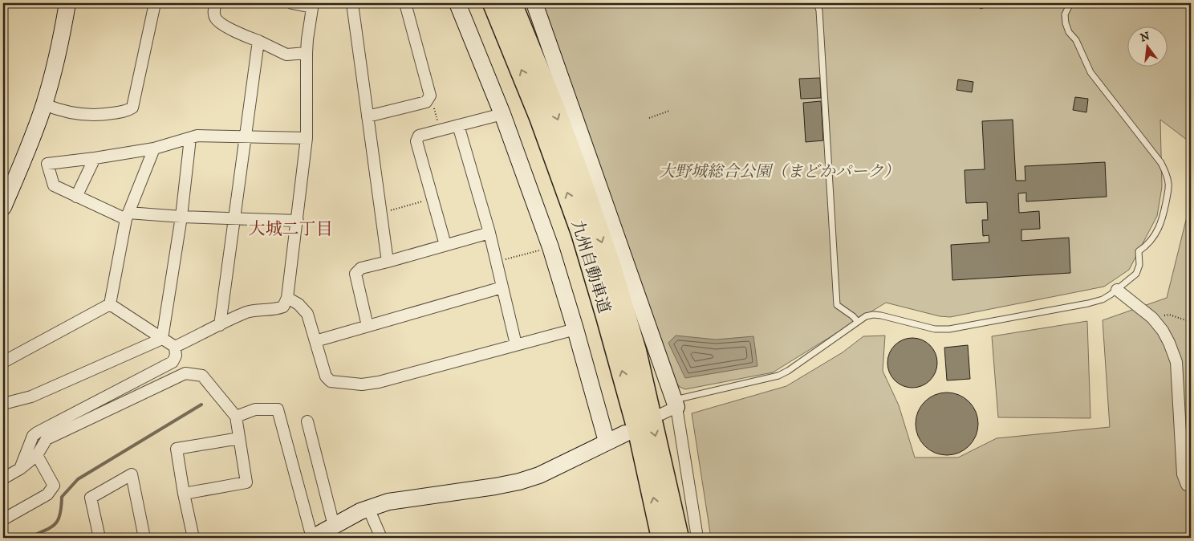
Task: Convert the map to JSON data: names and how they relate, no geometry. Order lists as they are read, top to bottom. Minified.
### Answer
{"streets":{"highway":["九州自動車道"]},"districts":["大城二丁目"],"parks":["大野城総合公園（まどかパーク）"],"north":"top"}
